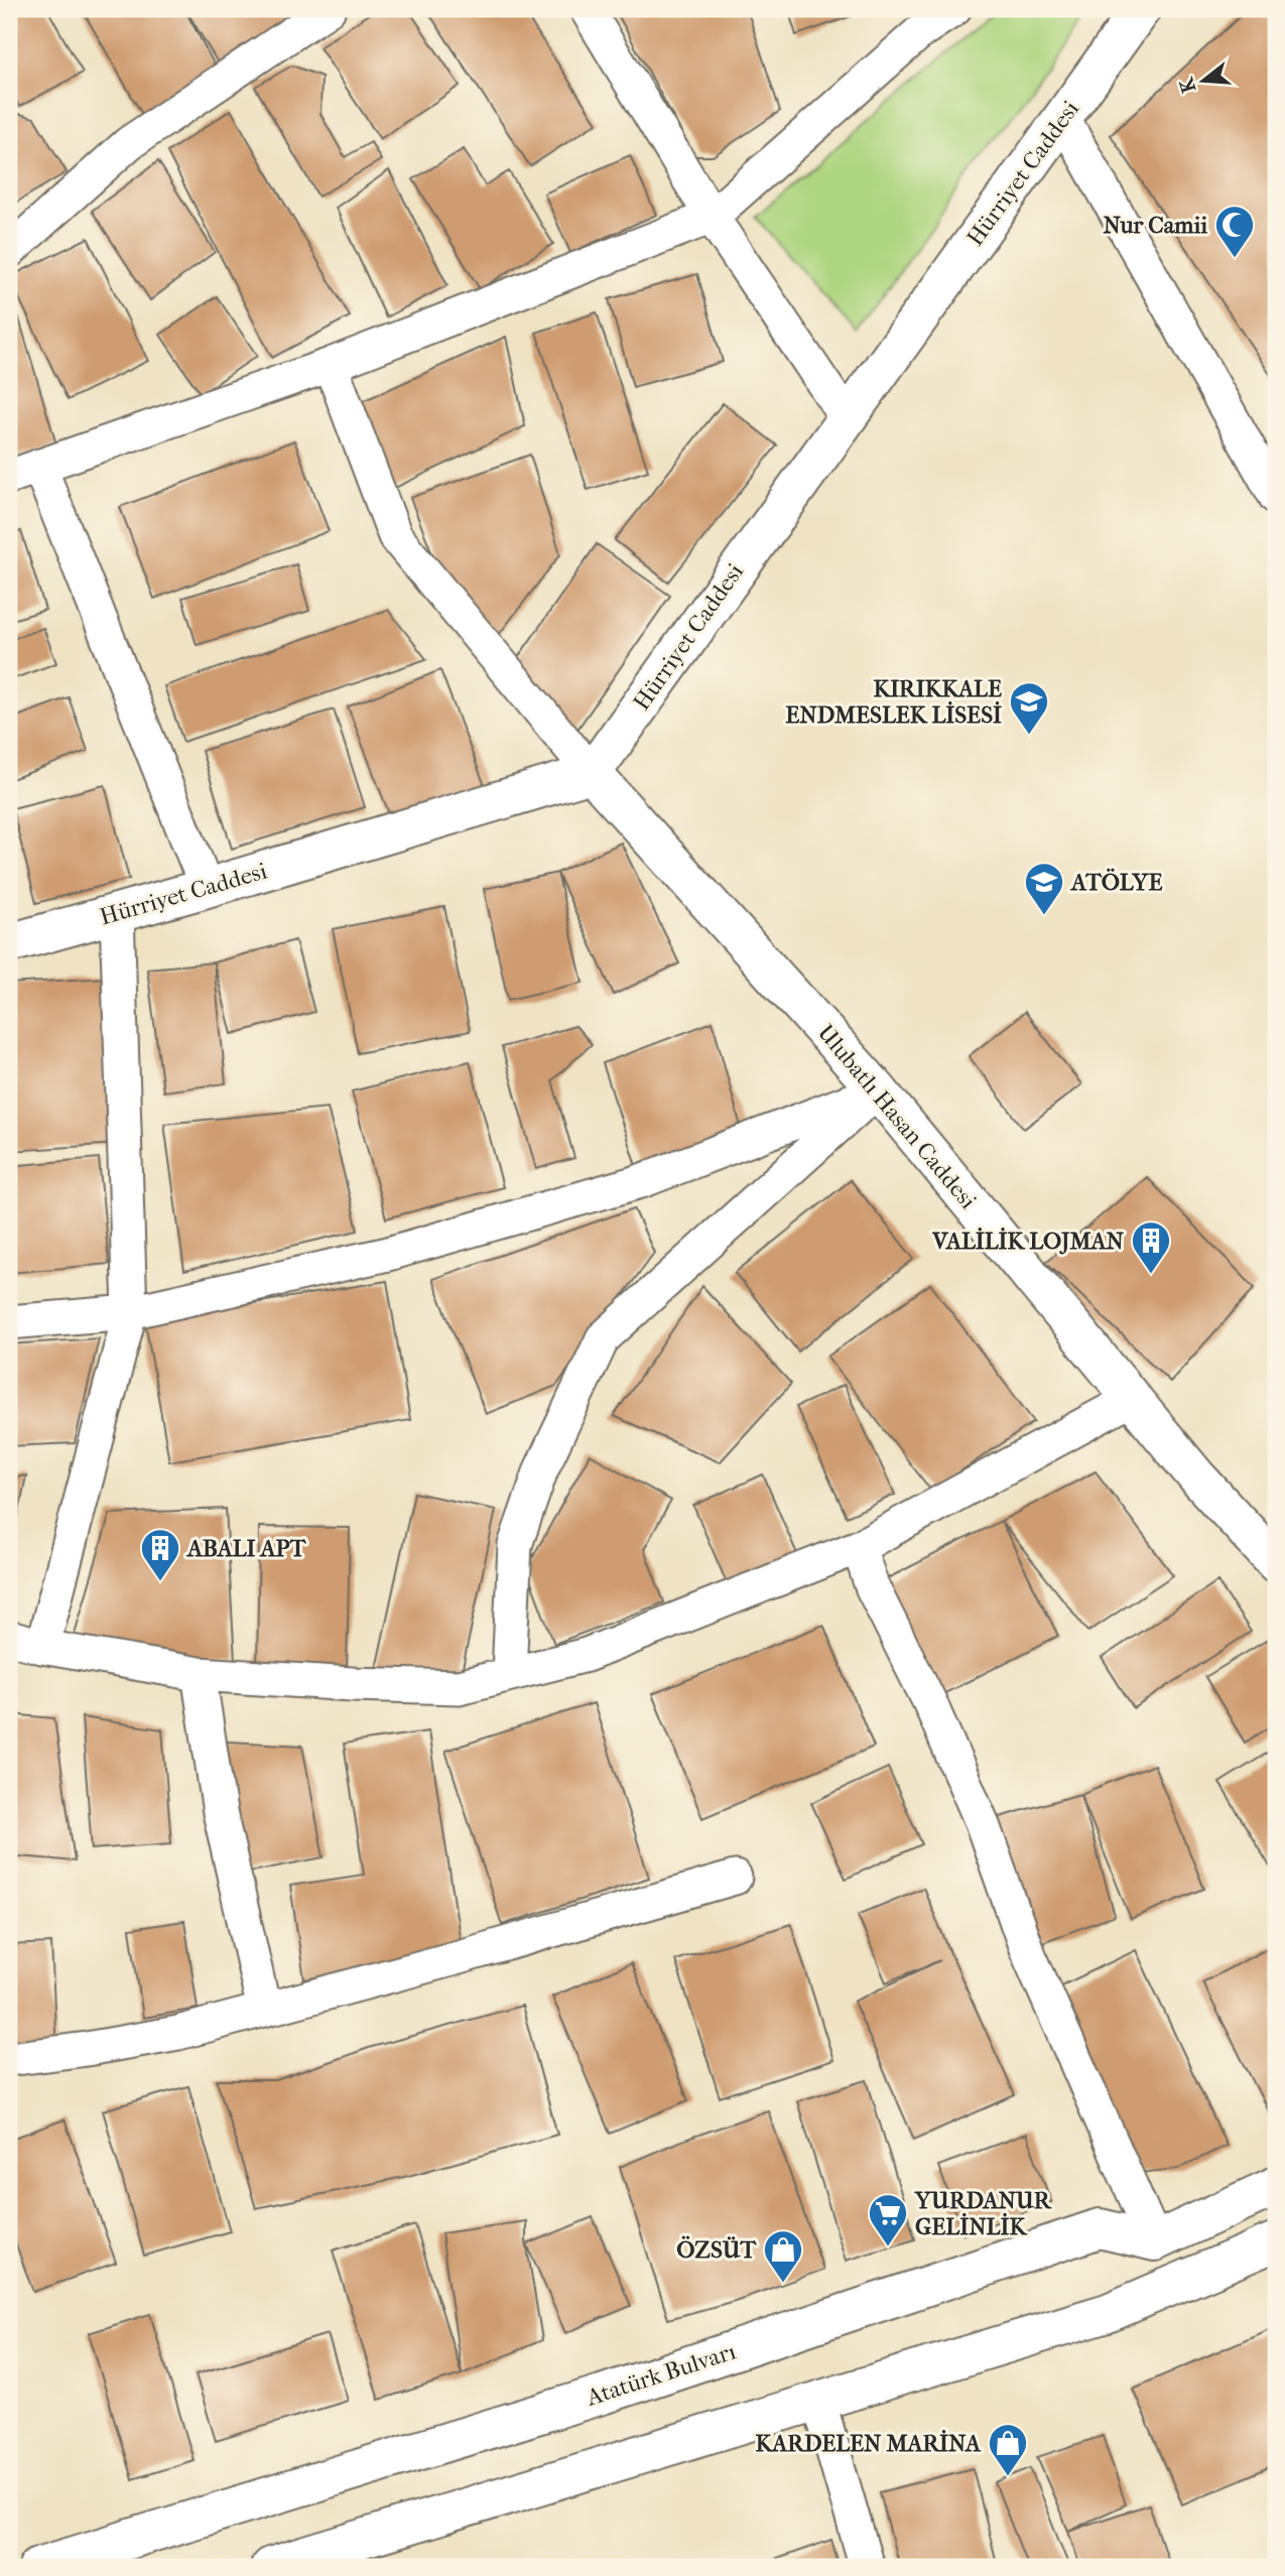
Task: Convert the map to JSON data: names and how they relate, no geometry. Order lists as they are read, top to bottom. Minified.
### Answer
{"streets":{"street":["Hürriyet Caddesi","Ulubatlı Hasan Caddesi","Atatürk Bulvarı"]},"crossings":[["Hürriyet Caddesi","Ulubatlı Hasan Caddesi"]],"places":{"mosque":["Nur Camii"],"school or university":["KIRIKKALE ENDMESLEK LİSESİ","ATÖLYE"],"building":["VALİLİK LOJMAN","ABALI APT"],"supermarket":["YURDANUR GELİNLİK"],"shop":["ÖZSÜT","KARDELEN MARİNA"]},"north":"left"}
